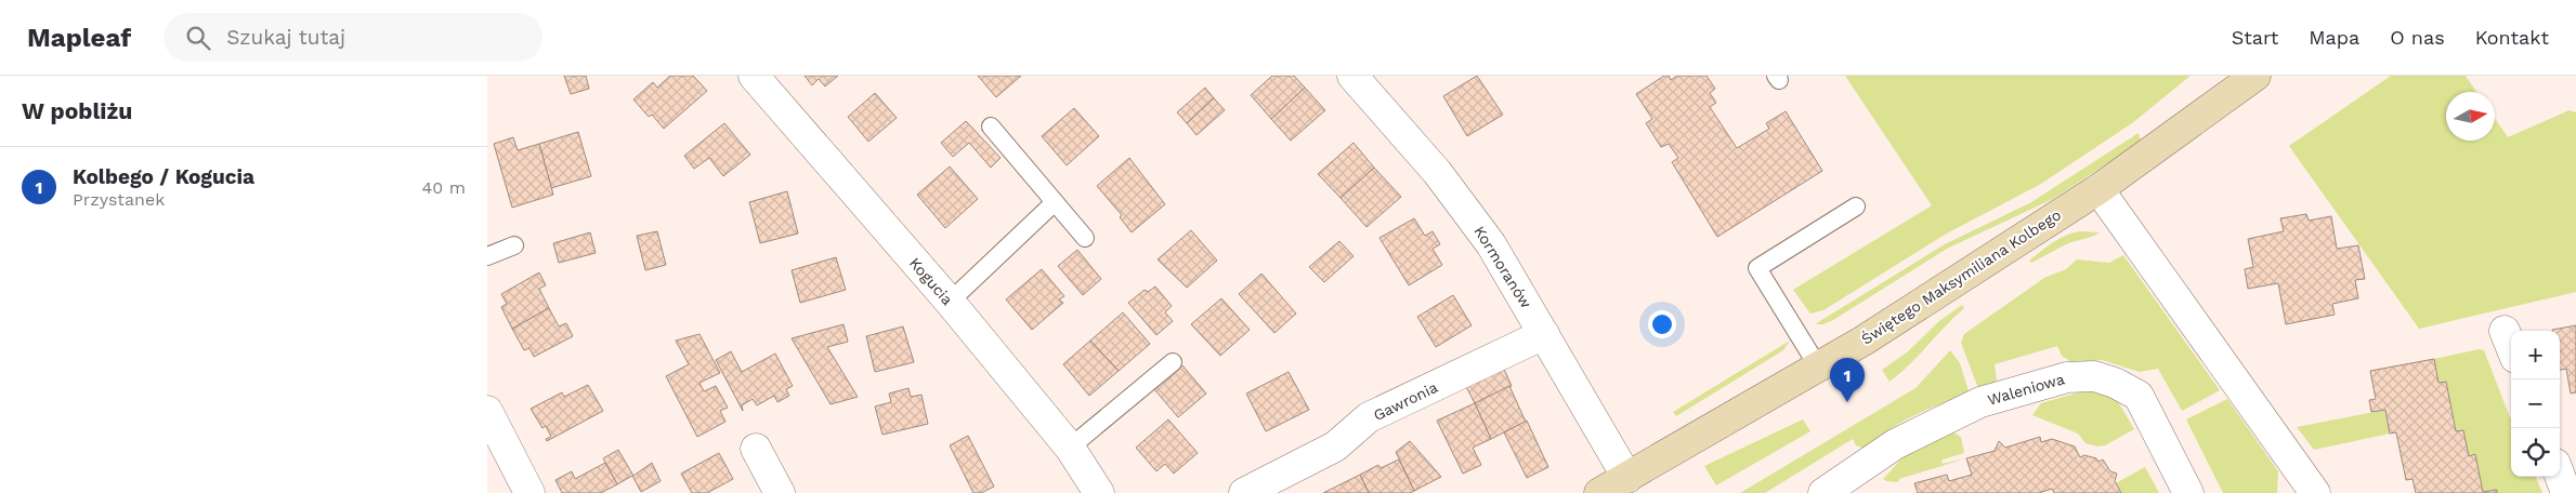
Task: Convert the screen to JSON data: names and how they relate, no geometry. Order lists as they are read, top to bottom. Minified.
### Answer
{"streets":{"main road":["Świętego Maksymiliana Kolbego"],"street":["Kormoranów","Kogucia","Waleniowa","Gawronia"]},"crossings":[["Kormoranów","Świętego Maksymiliana Kolbego"],["Kormoranów","Gawronia"]],"north":"right","page":{"header":"Mapleaf","search":"Szukaj tutaj","nav":["Start","Mapa","O nas","Kontakt"],"heading":"W pobliżu","list":[{"mark":"1","name":"Kolbego / Kogucia","note":"Przystanek","value":"40 m"}],"map_buttons":["+","−"],"pins":"1"}}
